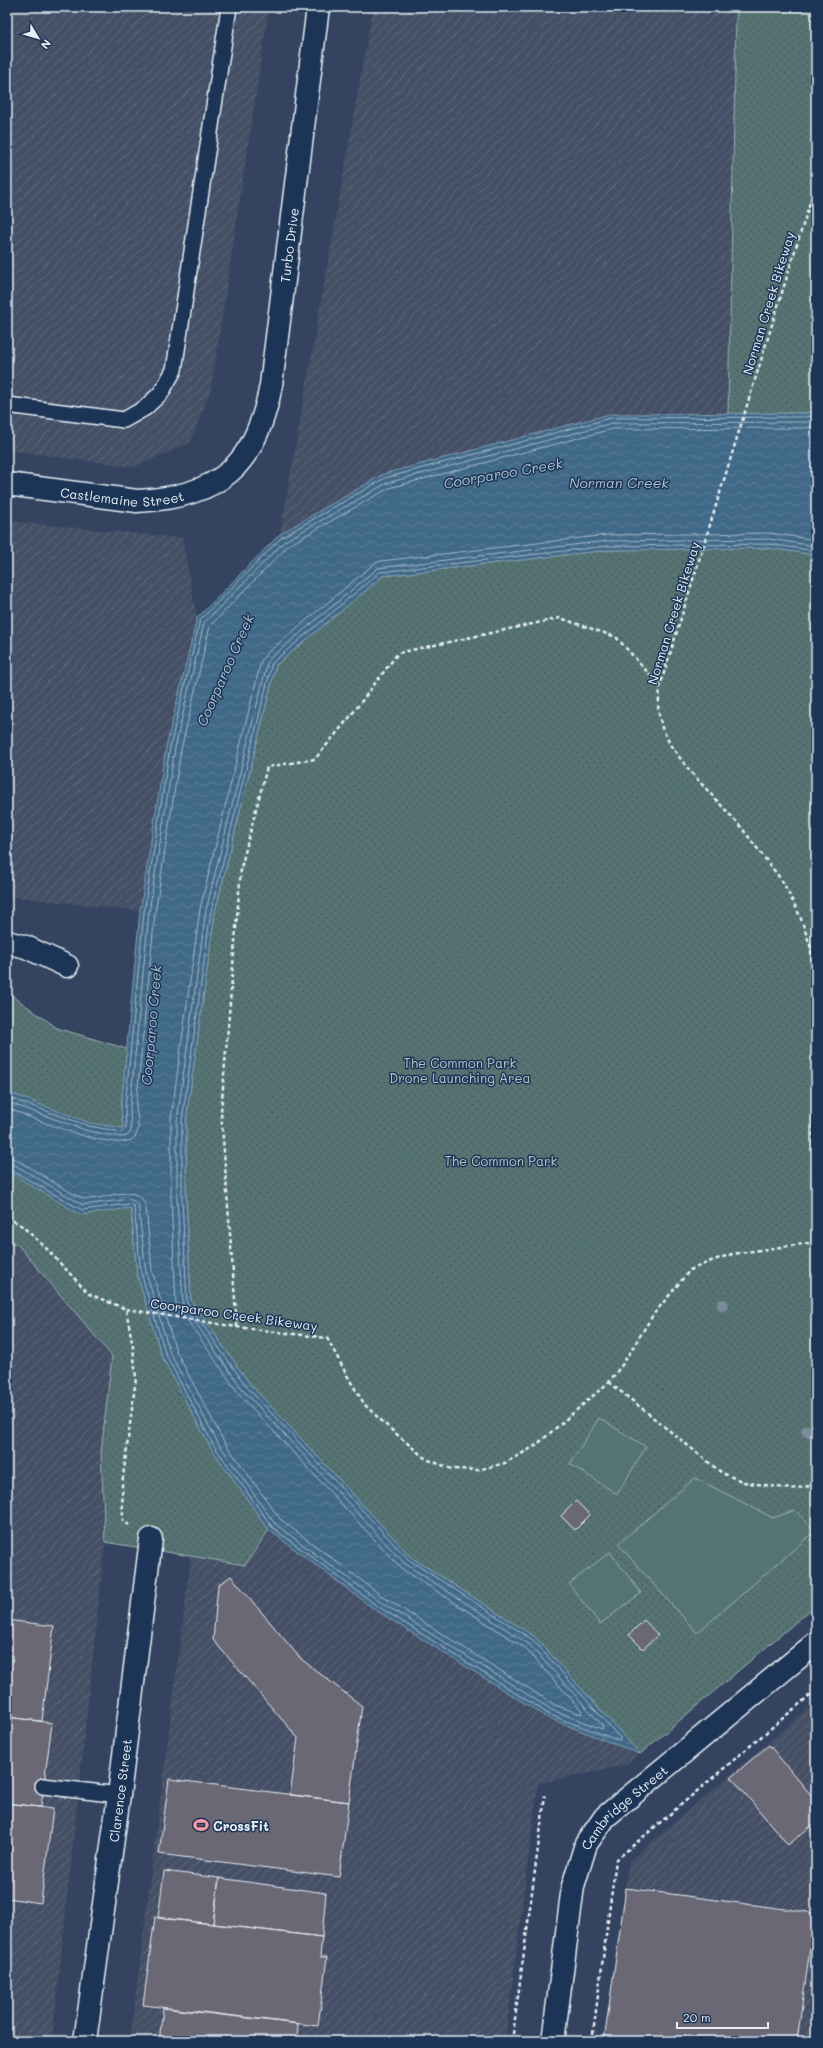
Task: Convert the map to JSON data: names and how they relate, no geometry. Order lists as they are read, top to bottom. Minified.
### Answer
{"streets":{"street":["Turbo Drive","Castlemaine Street","Clarence Street","Cambridge Street"],"path":["Norman Creek Bikeway","Coorparoo Creek Bikeway"]},"crossings":[["Turbo Drive","Castlemaine Street"],["Norman Creek Bikeway","Coorparoo Creek Bikeway"]],"water":["Coorparoo Creek","Norman Creek"],"parks":["The Common Park Drone Launching Area","The Common Park"],"places":{"sports":["CrossFit"]},"scale_bar":"20 m","north":"bottom right"}
